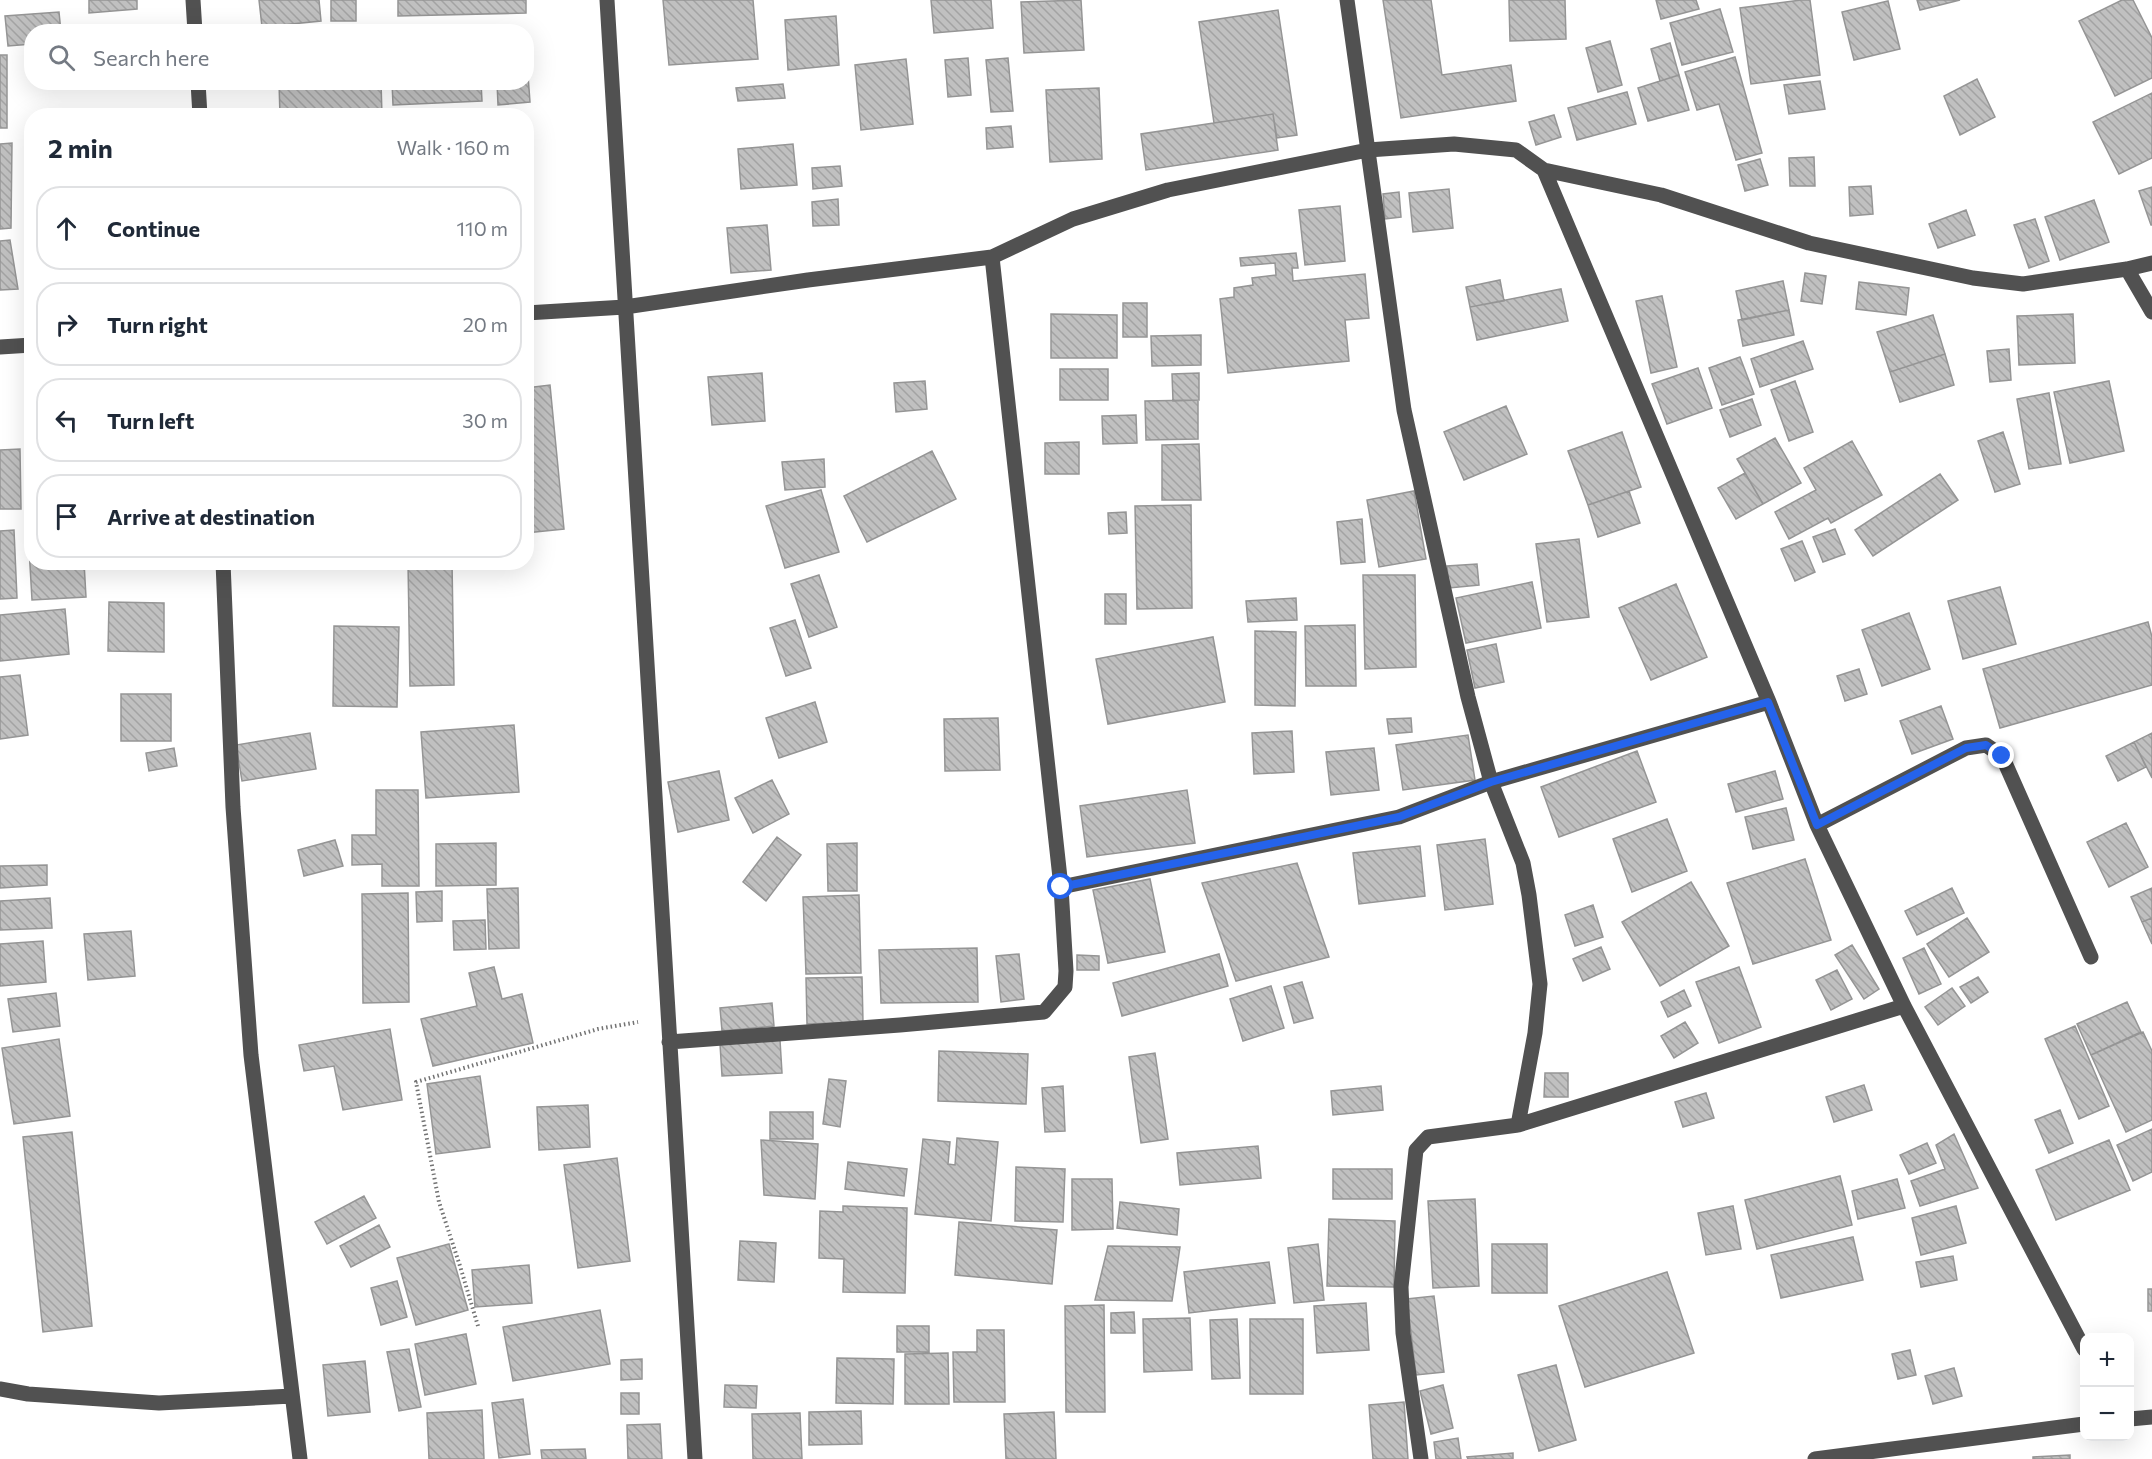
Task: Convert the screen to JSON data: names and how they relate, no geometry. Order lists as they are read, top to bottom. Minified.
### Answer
{"page":{"search":"Search here","heading":["2 min","Walk · 160 m"],"list":[["Continue","110 m"],["Turn right","20 m"],["Turn left","30 m"],"Arrive at destination"],"map_buttons":["+","−"]}}
